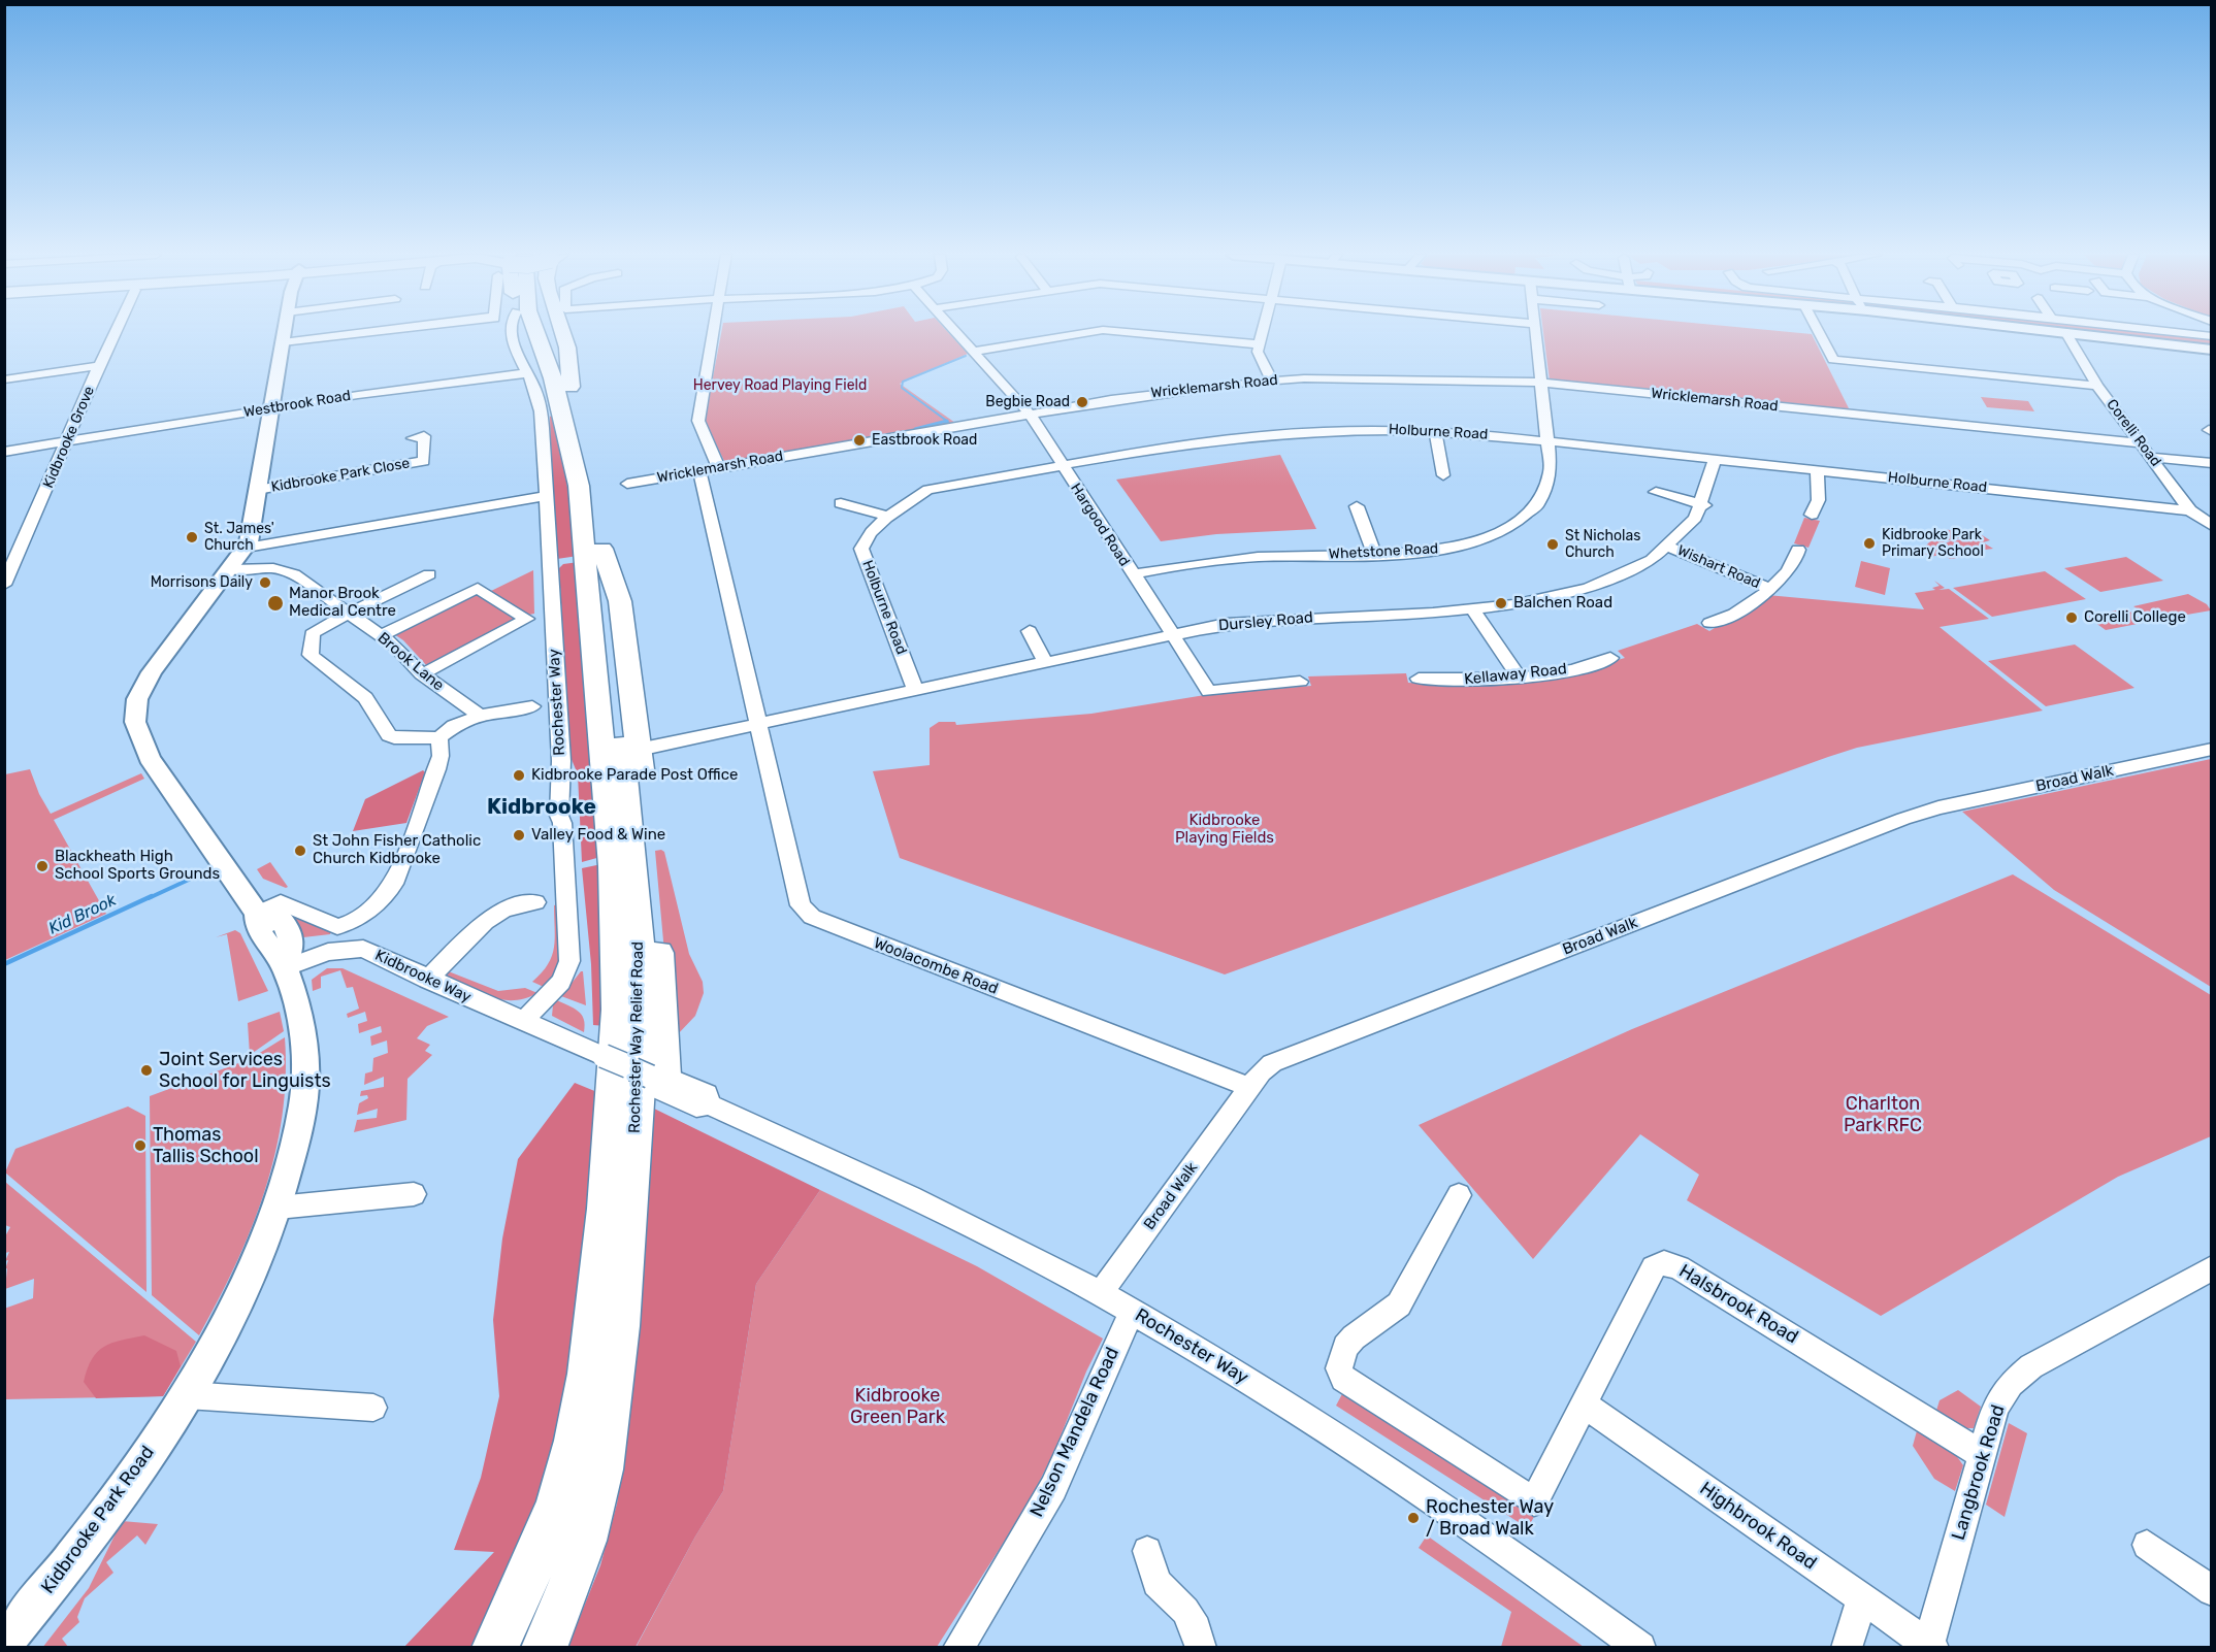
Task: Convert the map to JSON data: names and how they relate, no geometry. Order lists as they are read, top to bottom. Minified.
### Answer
{"streets":{"highway":["Rochester Way Relief Road"],"main road":["Kidbrooke Park Road"],"street":["Wricklemarsh Road","Westbrook Road","Holburne Road","Corelli Road","Kidbrooke Grove","Kidbrooke Park Close","Hargood Road","Whetstone Road","Wishart Road","Dursley Road","Brook Lane","Kellaway Road","Rochester Way","Broad Walk","Woolacombe Road","Kidbrooke Way","Halsbrook Road","Nelson Mandela Road","Langbrook Road","Highbrook Road"]},"crossings":[["Wricklemarsh Road","Corelli Road"],["Wricklemarsh Road","Hargood Road"],["Wricklemarsh Road","Whetstone Road"],["Wricklemarsh Road","Woolacombe Road"],["Westbrook Road","Kidbrooke Grove"],["Westbrook Road","Rochester Way"],["Westbrook Road","Kidbrooke Park Road"],["Holburne Road","Corelli Road"],["Holburne Road","Hargood Road"],["Holburne Road","Whetstone Road"],["Holburne Road","Dursley Road"],["Kidbrooke Park Close","Kidbrooke Park Road"],["Hargood Road","Whetstone Road"],["Hargood Road","Dursley Road"],["Wishart Road","Dursley Road"],["Dursley Road","Woolacombe Road"],["Brook Lane","Kidbrooke Park Road"],["Rochester Way","Broad Walk"],["Rochester Way","Kidbrooke Way"],["Rochester Way","Nelson Mandela Road"],["Broad Walk","Woolacombe Road"],["Kidbrooke Way","Kidbrooke Park Road"],["Halsbrook Road","Langbrook Road"],["Halsbrook Road","Highbrook Road"],["Langbrook Road","Highbrook Road"]],"districts":["Kidbrooke"],"water":["Kid Brook"],"parks":["Hervey Road Playing Field","Kidbrooke Playing Fields","Charlton Park RFC","Kidbrooke Green Park"],"places":["Begbie Road","Eastbrook Road","St. James' Church","Kidbrooke Park Primary School","St Nicholas Church","Morrisons Daily","Manor Brook Medical Centre","Balchen Road","Corelli College","Kidbrooke Parade Post Office","Valley Food & Wine","St John Fisher Catholic Church Kidbrooke","Blackheath High School Sports Grounds","Joint Services School for Linguists","Thomas Tallis School","Rochester Way / Broad Walk"]}
